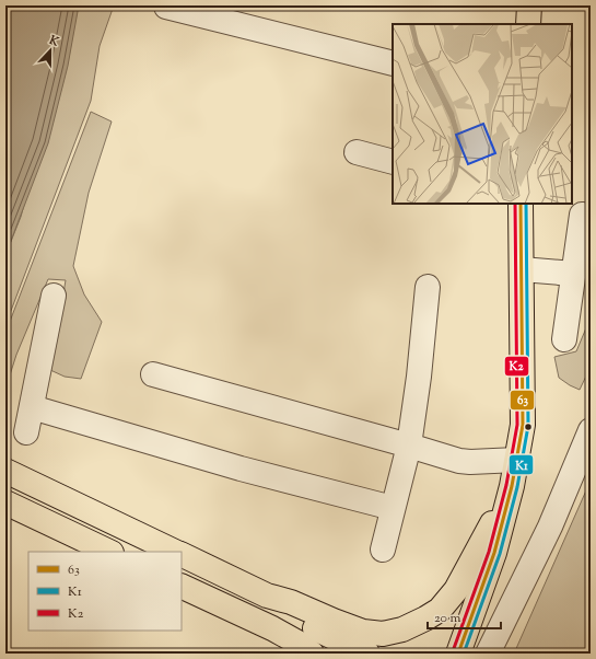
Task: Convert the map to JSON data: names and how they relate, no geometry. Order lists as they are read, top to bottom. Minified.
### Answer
{"lines":["transit line 63","transit line K1","transit line K2"],"legend":["63","K1","K2"],"scale_bar":"20 m","north":"top"}
